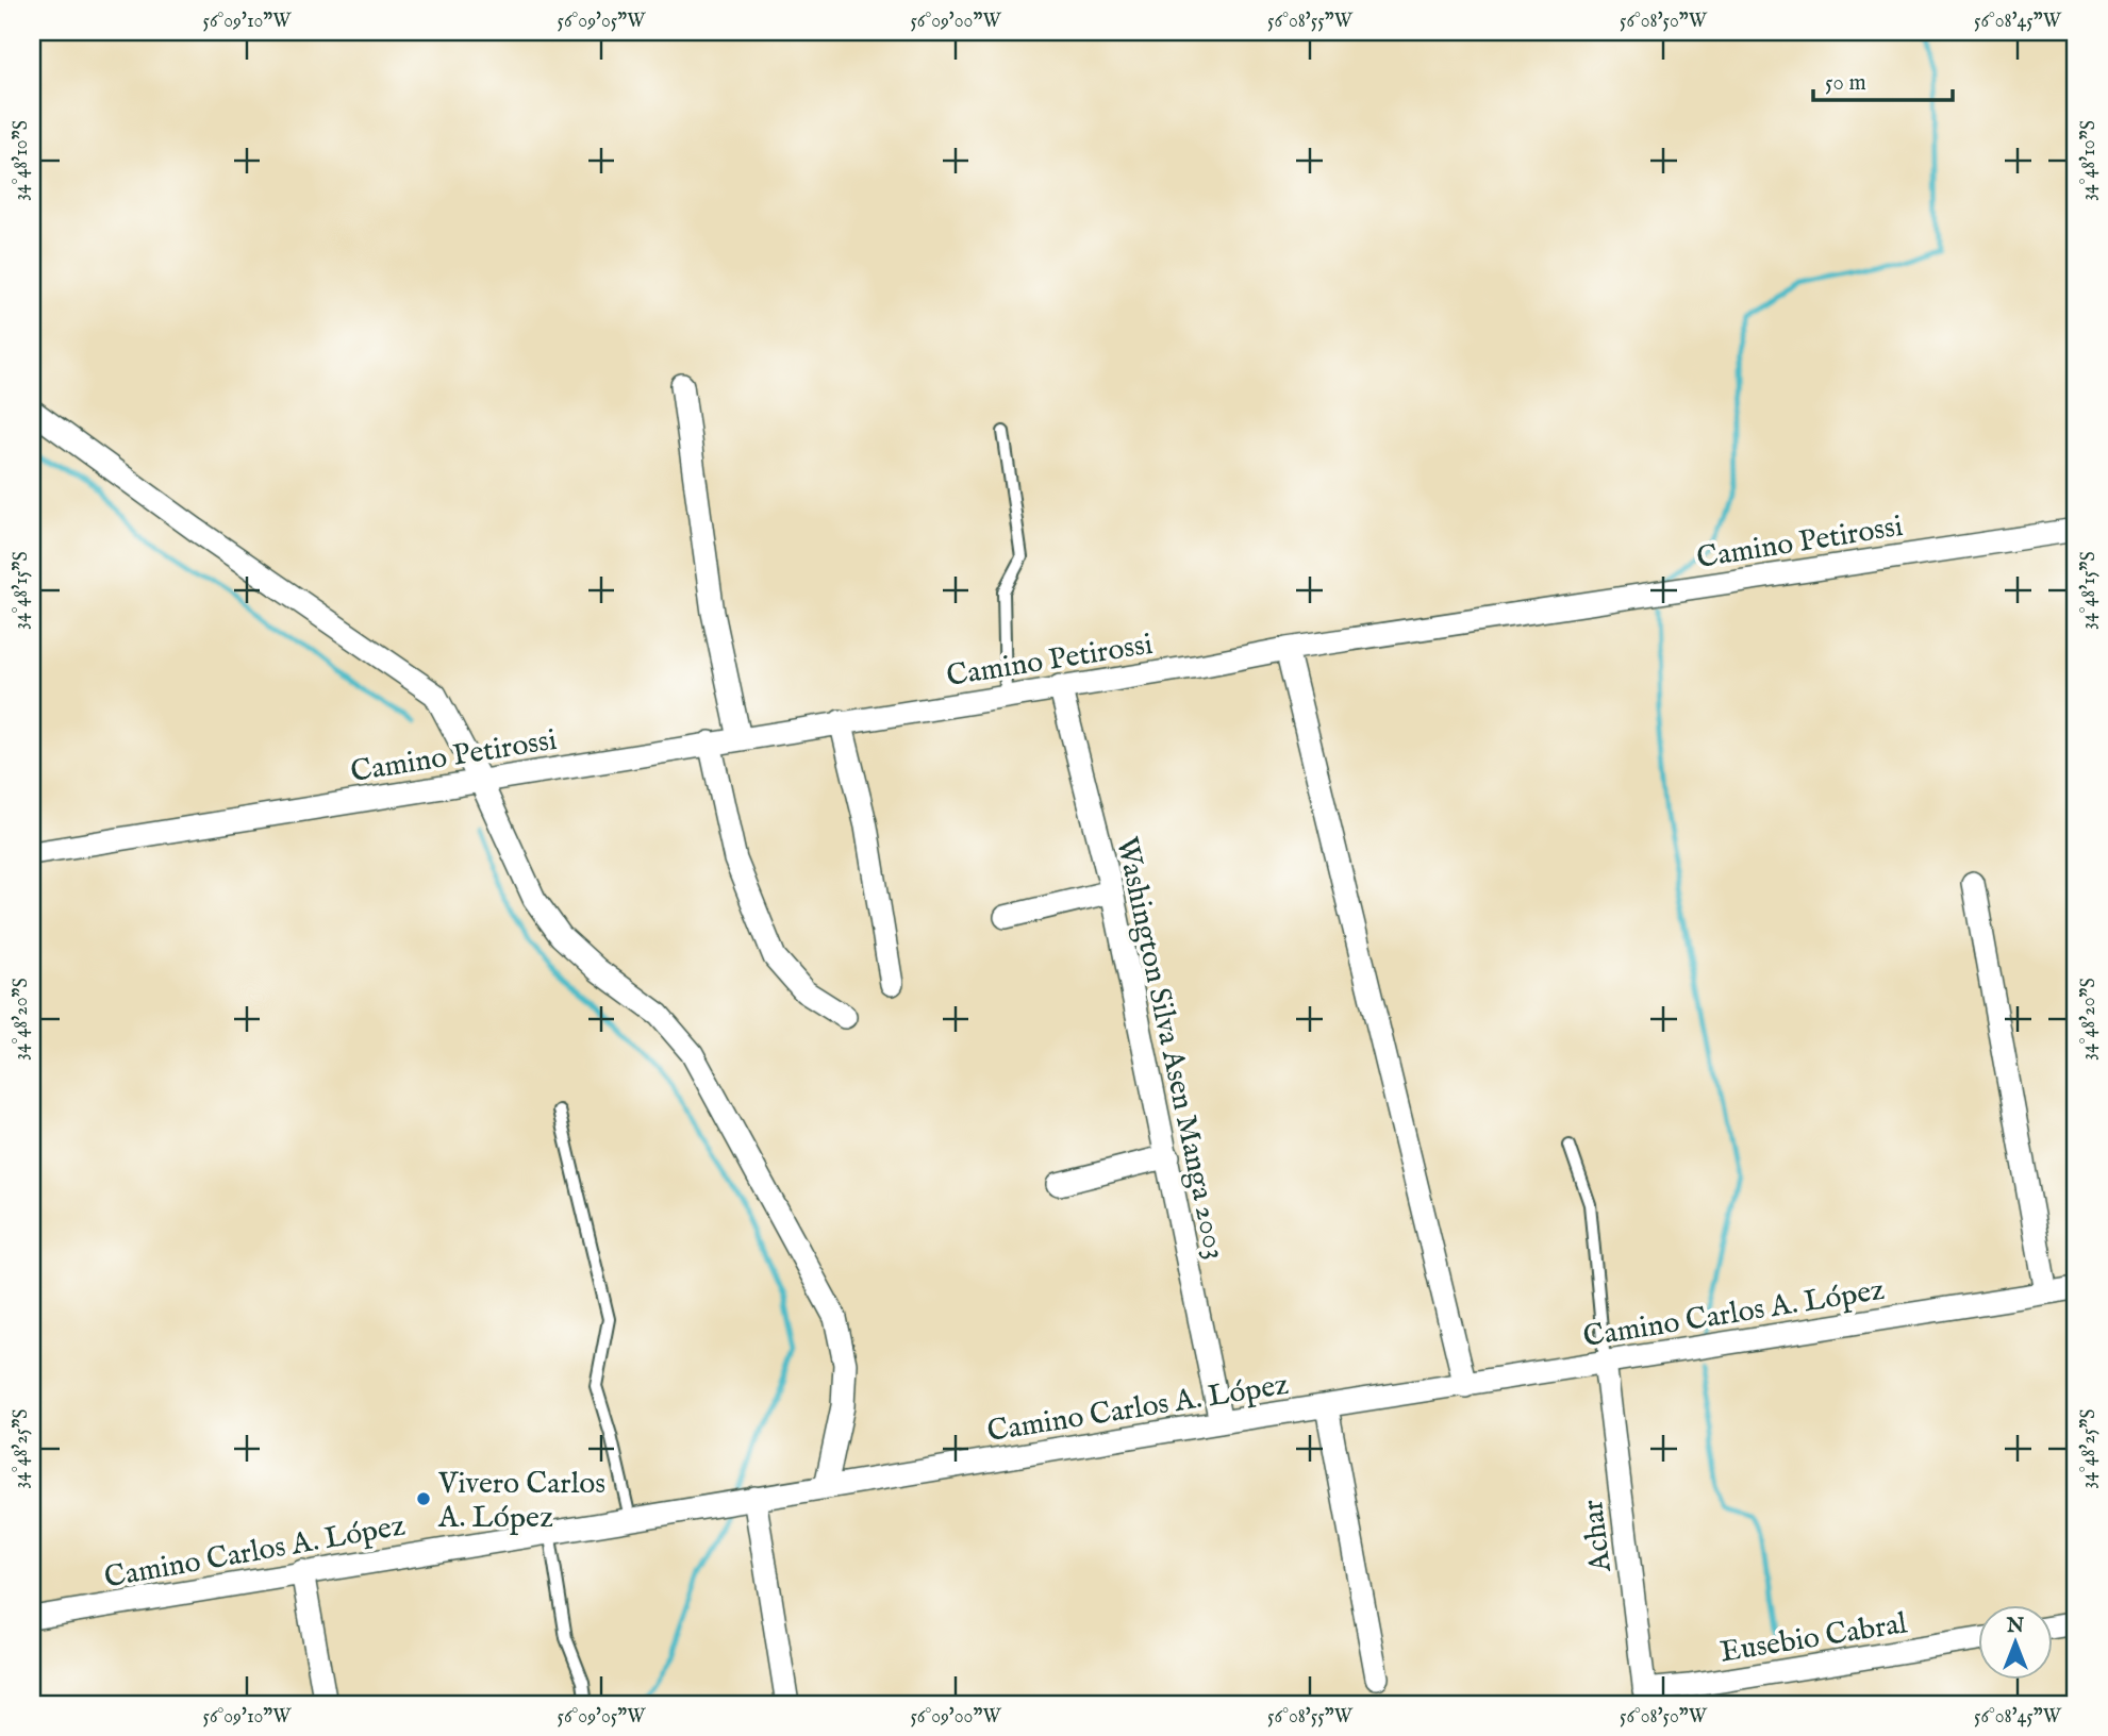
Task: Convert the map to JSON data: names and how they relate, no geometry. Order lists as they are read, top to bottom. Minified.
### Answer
{"streets":{"street":["Camino Petirossi","Washington Silva Asen Manga 2003","Camino Carlos A. López","Achar","Eusebio Cabral"]},"crossings":[["Camino Petirossi","Washington Silva Asen Manga 2003"],["Washington Silva Asen Manga 2003","Camino Carlos A. López"],["Camino Carlos A. López","Achar"],["Achar","Eusebio Cabral"]],"places":["Vivero Carlos A. López"],"scale_bar":"50 m","north":"top","coordinates":["56°09'10\"W","56°09'05\"W","56°09'00\"W","56°08'55\"W","56°08'50\"W","56°08'45\"W","34°48'10\"S","34°48'15\"S","34°48'20\"S","34°48'25\"S"]}
